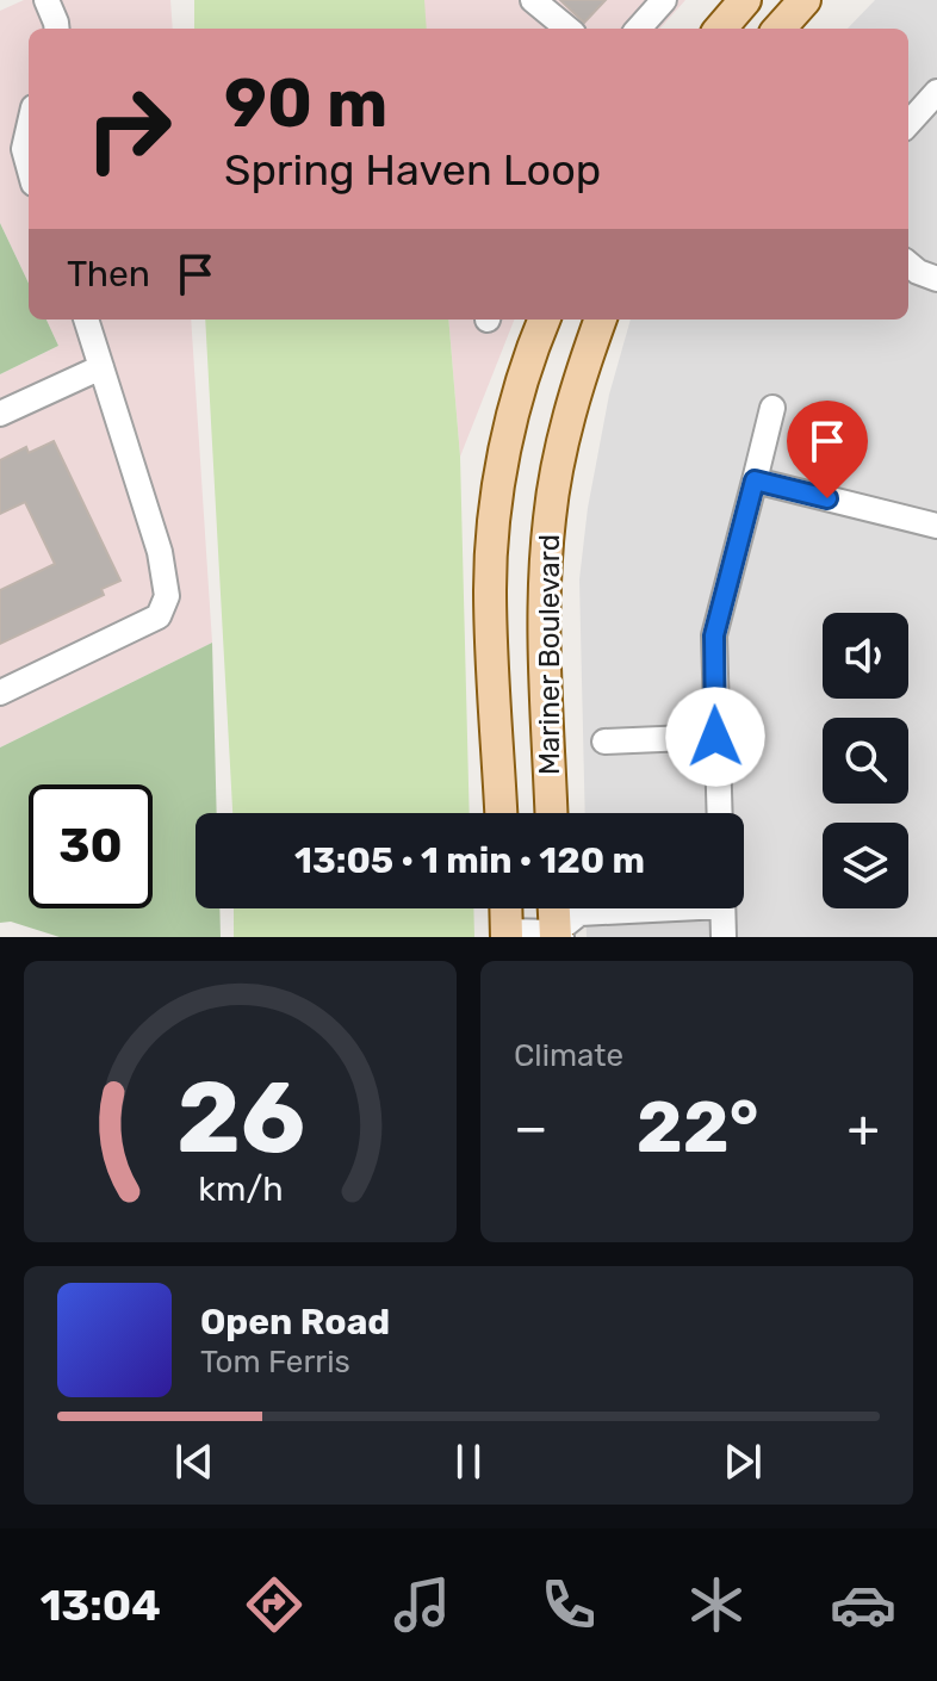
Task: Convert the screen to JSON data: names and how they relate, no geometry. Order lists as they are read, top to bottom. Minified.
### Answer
{"streets":{"main road":["Mariner Boulevard"]},"page":{"turn":["90 m","Spring Haven Loop"],"then":"Then","limit":"30","trip":"13:05 · 1 min · 120 m","tile":"Climate","heat":["−","22°","+"],"song":["Open Road","Tom Ferris"],"tabs":"13:04","gauge":["26","km/h"]}}
